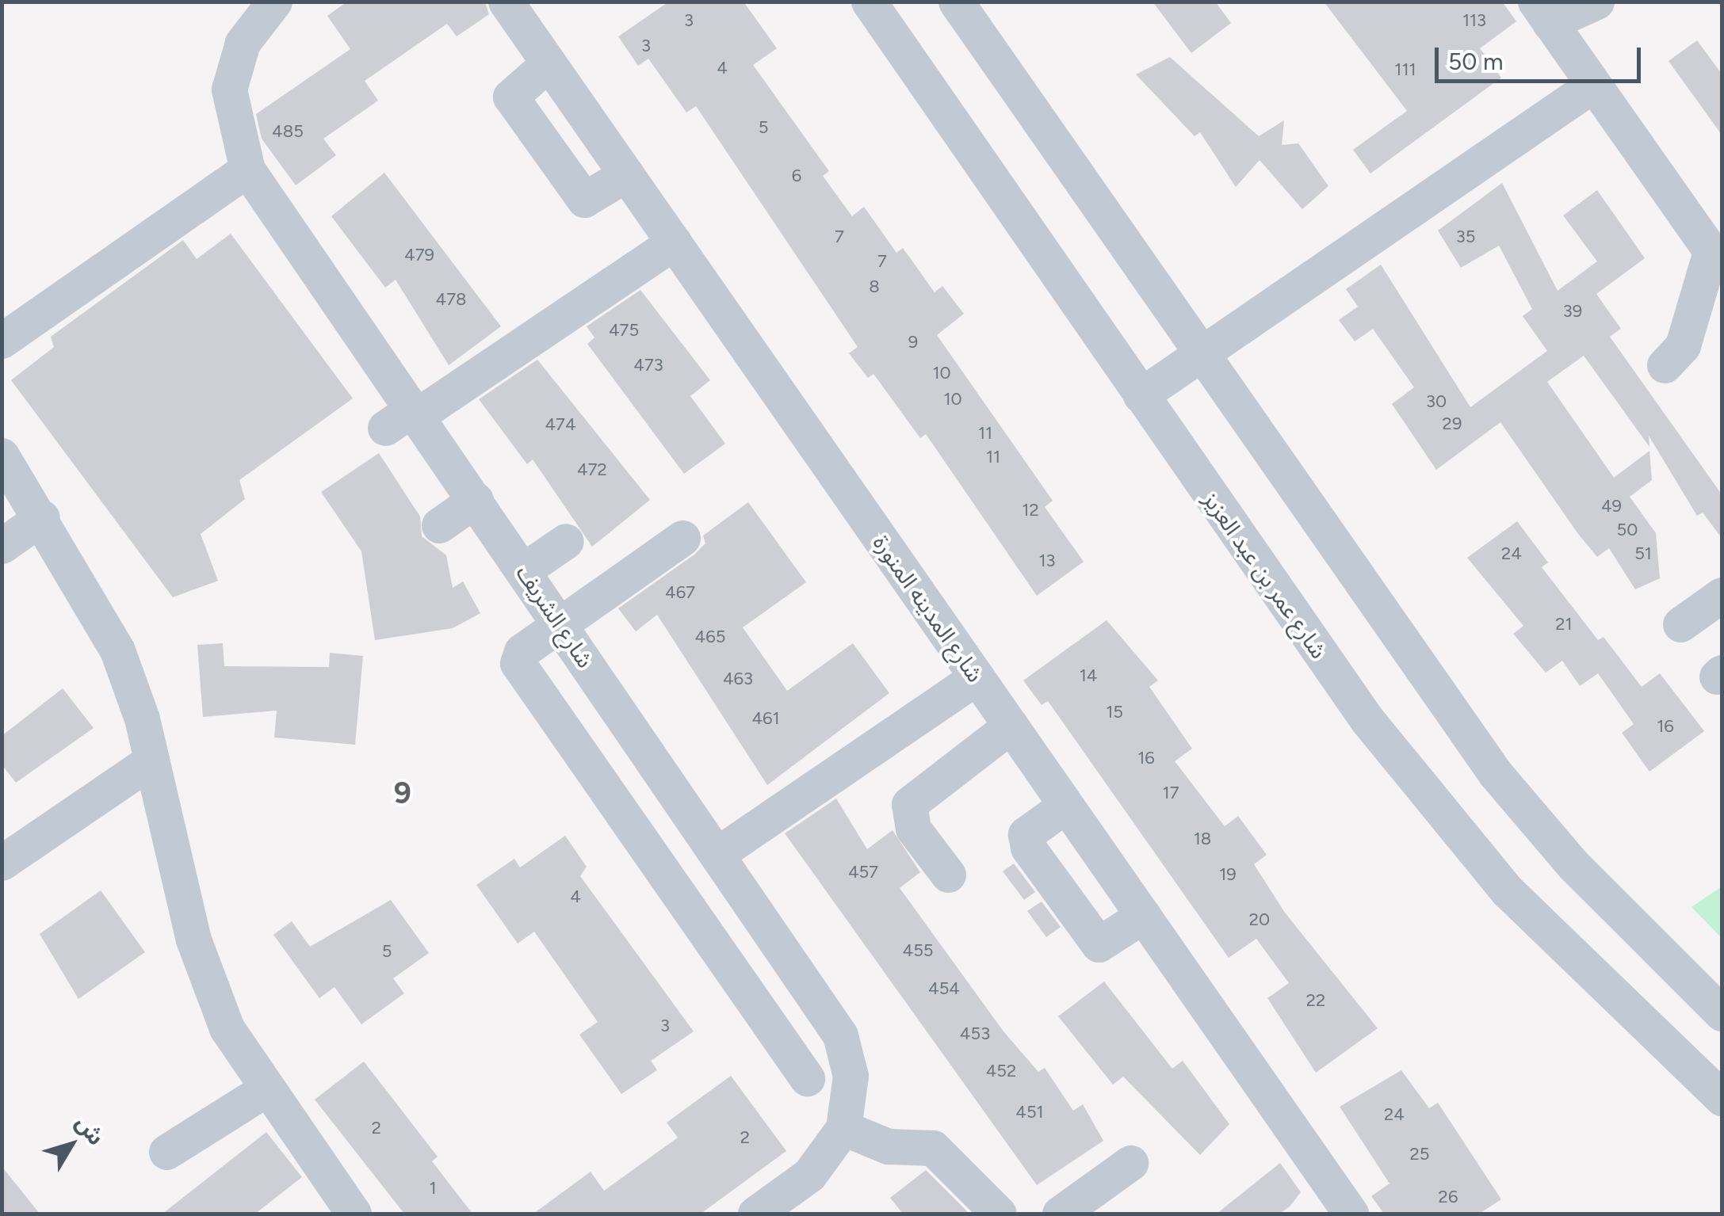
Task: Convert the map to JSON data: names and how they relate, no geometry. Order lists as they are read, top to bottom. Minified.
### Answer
{"streets":{"street":["شارع عمر بن عبد العزيز","شارع المدينه المنورة","شارع الشريف"]},"districts":["9"],"house_numbers":["3","113","3","4","111","5","485","6","7","35","479","7","8","478","39","475","9","473","10","10","30","29","474","11","11","472","49","12","50","24","51","13","467","21","465","14","463","15","461","16","16","17","18","457","19","4","20","455","5","454","22","3","453","452","451","24","2","2","25","1","26"],"scale_bar":"50 m","north":"top right"}
